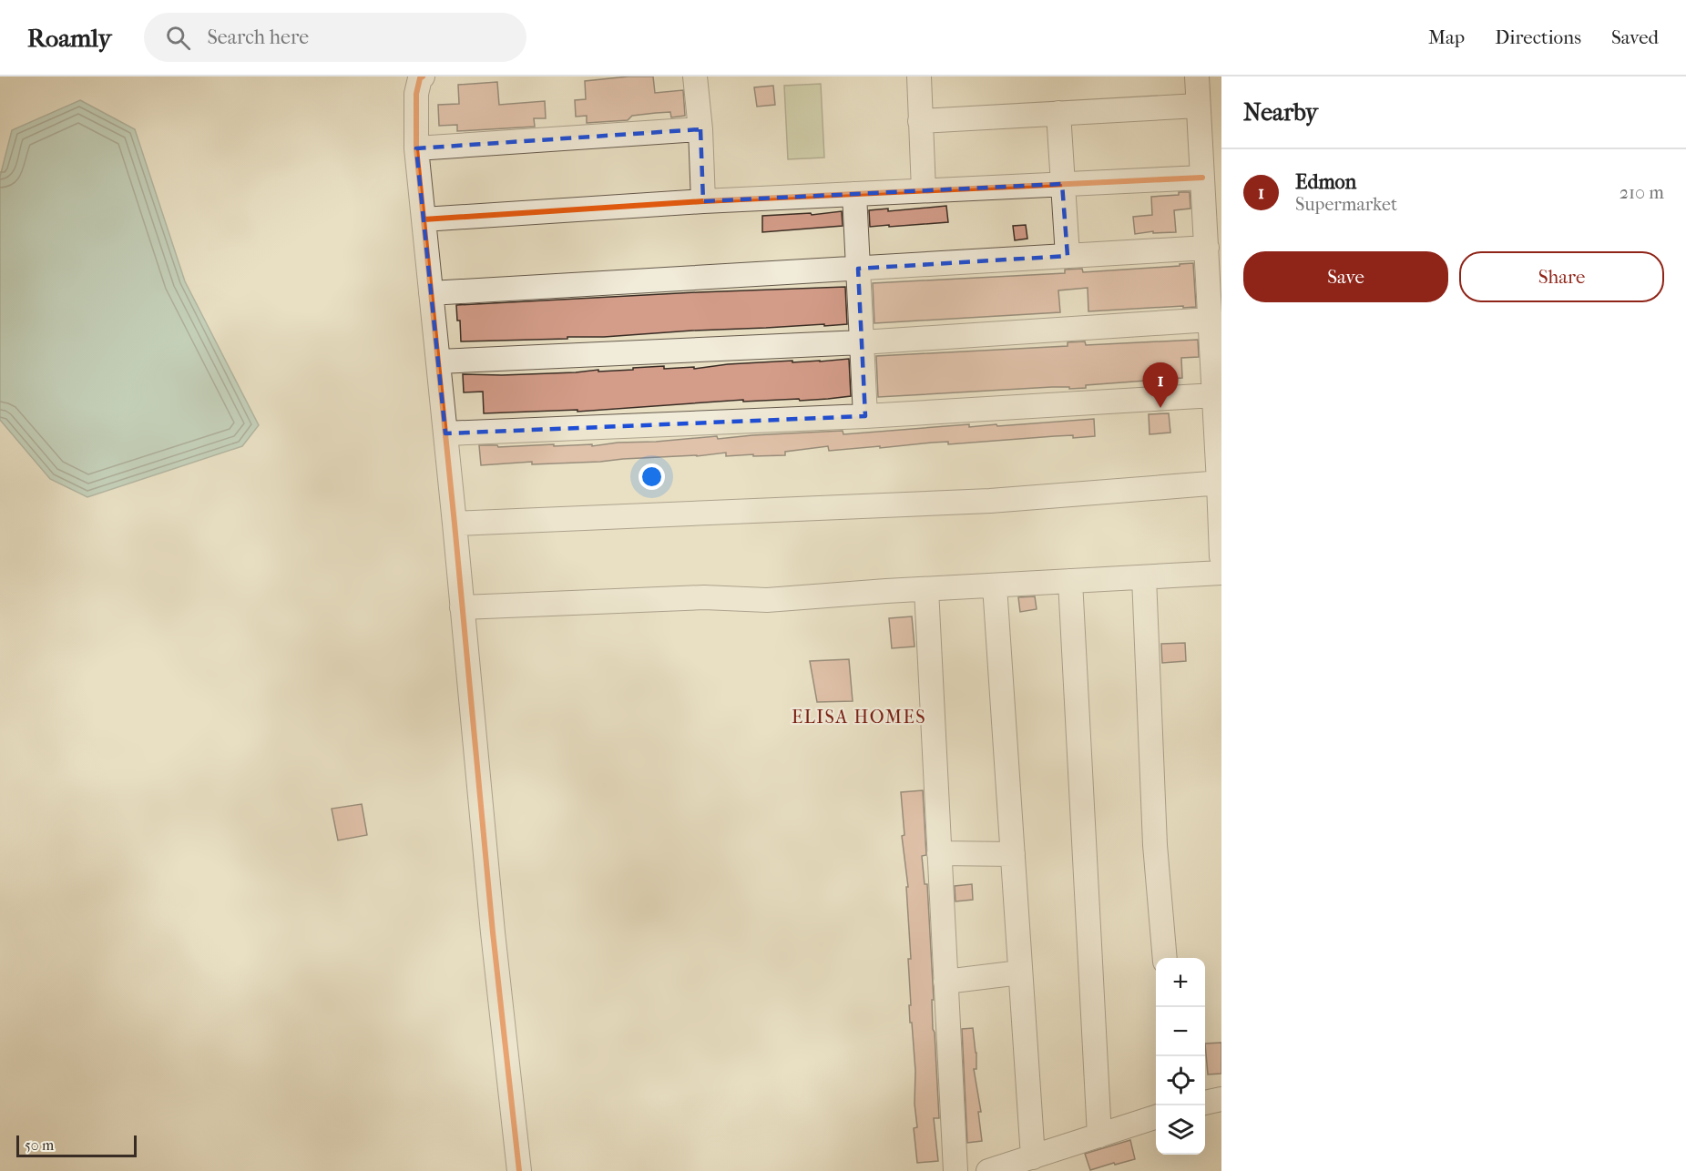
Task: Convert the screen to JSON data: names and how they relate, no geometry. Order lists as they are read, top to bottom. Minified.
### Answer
{"districts":["ELISA HOMES"],"scale_bar":"50 m","page":{"header":"Roamly","search":"Search here","nav":["Map","Directions","Saved"],"heading":"Nearby","list":[{"mark":"1","name":"Edmon","note":"Supermarket","value":"210 m"}],"buttons":["Save","Share"],"pins":"1","map_buttons":["+","−"],"scale":"50 m"}}
